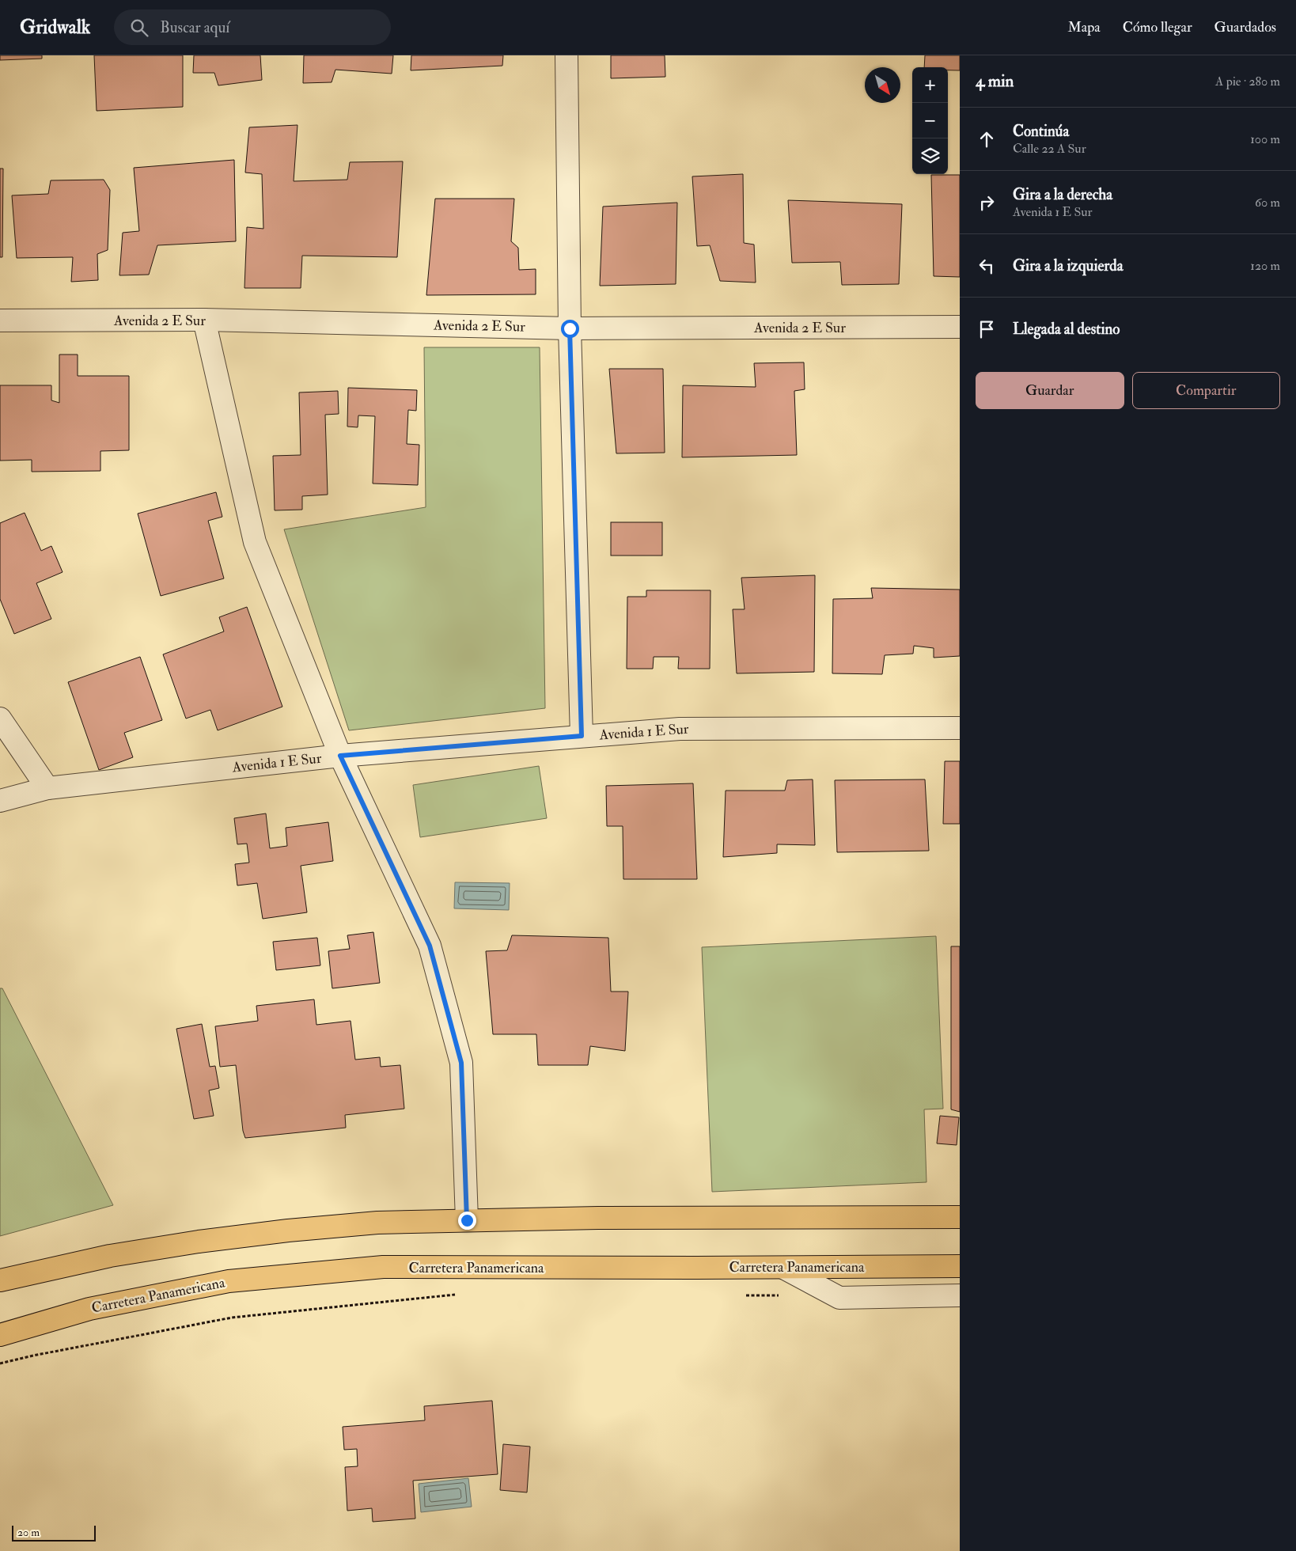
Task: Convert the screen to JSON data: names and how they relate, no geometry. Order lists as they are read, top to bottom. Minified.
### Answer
{"streets":{"highway":["Carretera Panamericana"],"street":["Avenida 2 E Sur","Avenida 1 E Sur"]},"scale_bar":"20 m","north":"bottom right","page":{"header":"Gridwalk","search":"Buscar aquí","nav":["Mapa","Cómo llegar","Guardados"],"heading":["4 min","A pie · 280 m"],"map_buttons":["+","−"],"list":[["Continúa","Calle 22 A Sur","100 m"],["Gira a la derecha","Avenida 1 E Sur","60 m"],["Gira a la izquierda","120 m"],"Llegada al destino"],"buttons":["Guardar","Compartir"],"scale":"20 m"}}
